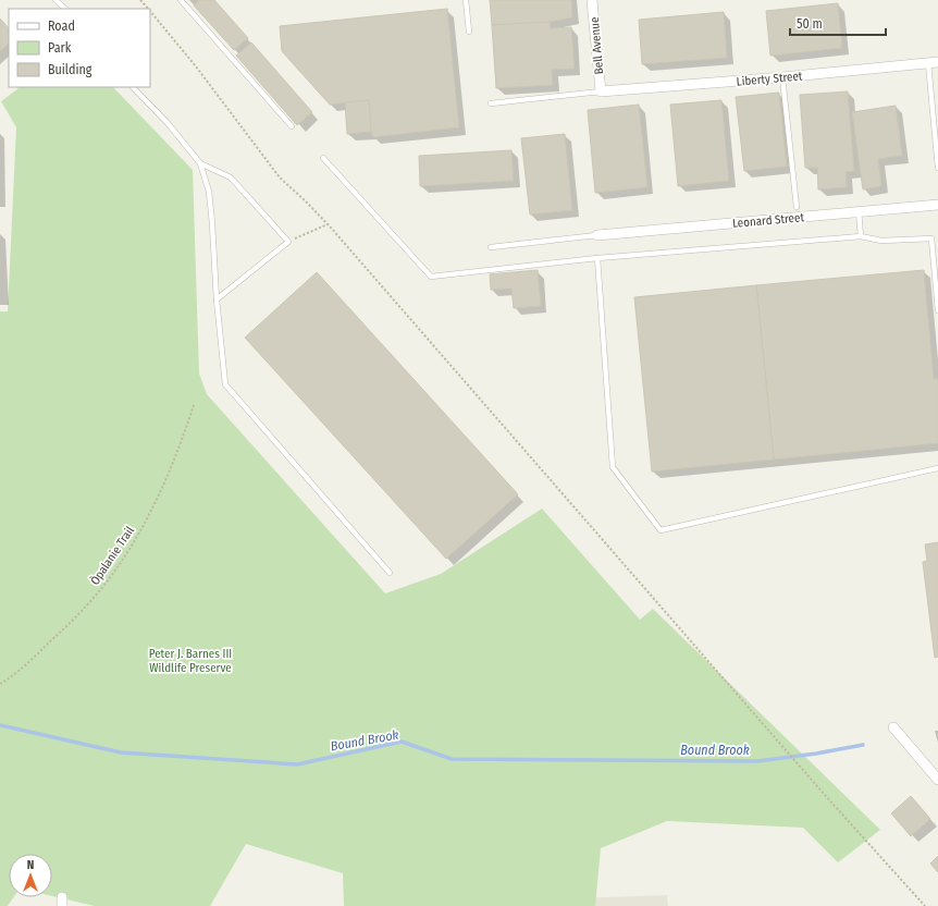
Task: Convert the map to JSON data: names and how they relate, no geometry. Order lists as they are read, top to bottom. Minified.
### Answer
{"streets":{"street":["Bell Avenue","Liberty Street","Leonard Street"],"path":["Òpalanie Trail"]},"crossings":[["Bell Avenue","Liberty Street"]],"water":["Bound Brook"],"parks":["Peter J. Barnes III Wildlife Preserve"],"legend":["Road","Park","Building"],"scale_bar":"50 m","north":"top"}
